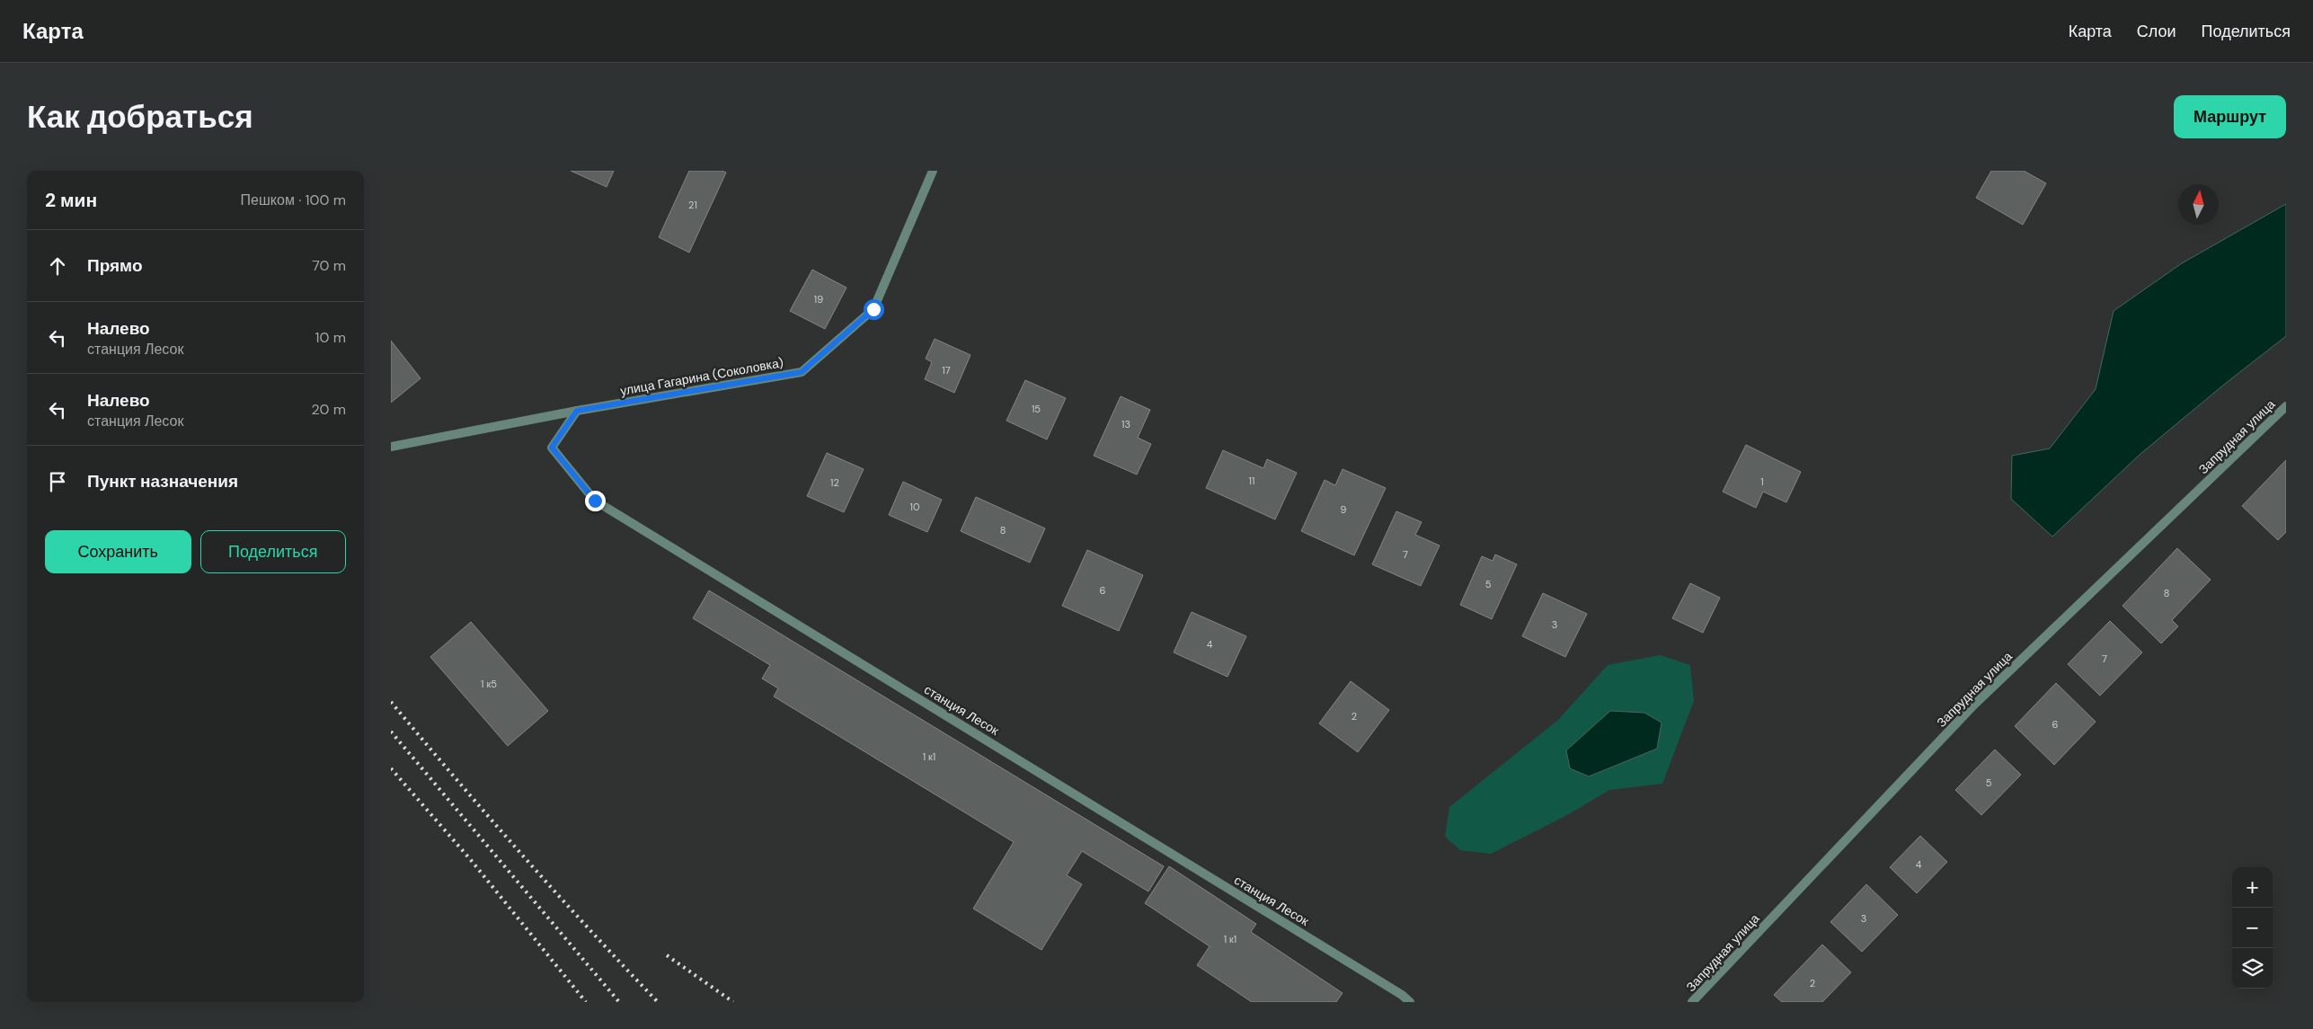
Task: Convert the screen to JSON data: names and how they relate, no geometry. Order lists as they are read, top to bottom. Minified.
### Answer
{"streets":{"street":["улица Гагарина (Соколовка)","Запрудная улица","станция Лесок"]},"crossings":[["улица Гагарина (Соколовка)","станция Лесок"]],"house_numbers":["21","19","17","15","13","11","1","12","10","9","8","7","5","6","8","3","4","7","1 к5","2","6","1 к1","5","4","3","1 к1","2"],"north":"top","page":{"header":"Карта","nav":["Карта","Слои","Поделиться"],"buttons":["Маршрут",["Сохранить","Поделиться"]],"title":"Как добраться","heading":["2 мин","Пешком · 100 m"],"list":[["Прямо","70 m"],["Налево","станция Лесок","10 m"],["Налево","станция Лесок","20 m"],"Пункт назначения"],"map_buttons":["+","−"]}}
